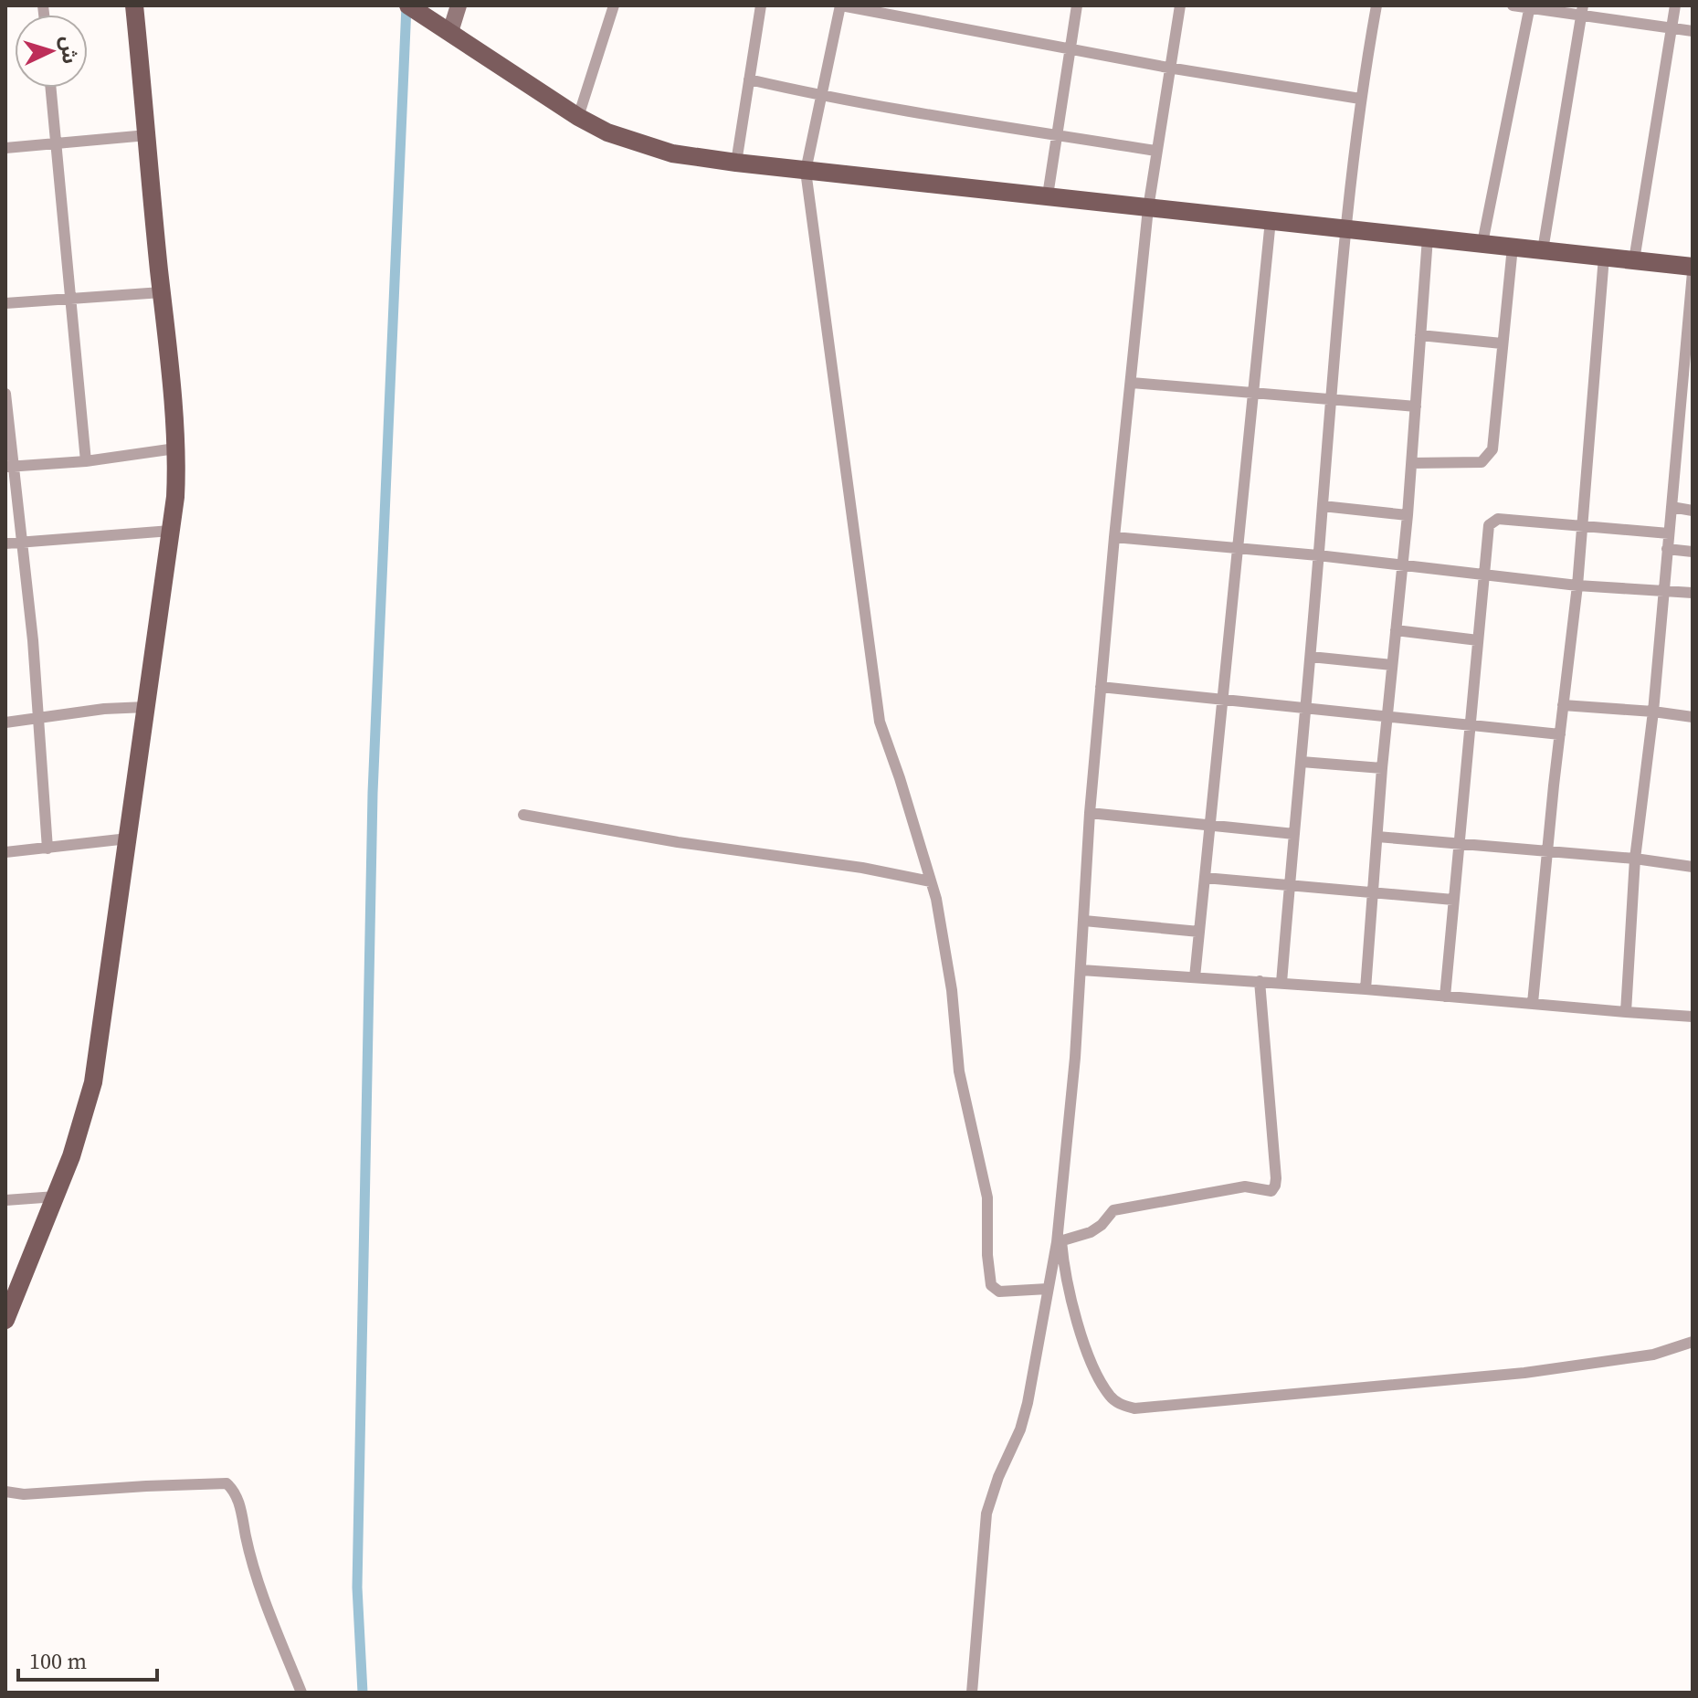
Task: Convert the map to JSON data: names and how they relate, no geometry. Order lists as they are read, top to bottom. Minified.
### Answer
{"scale_bar":"100 m","north":"right"}
